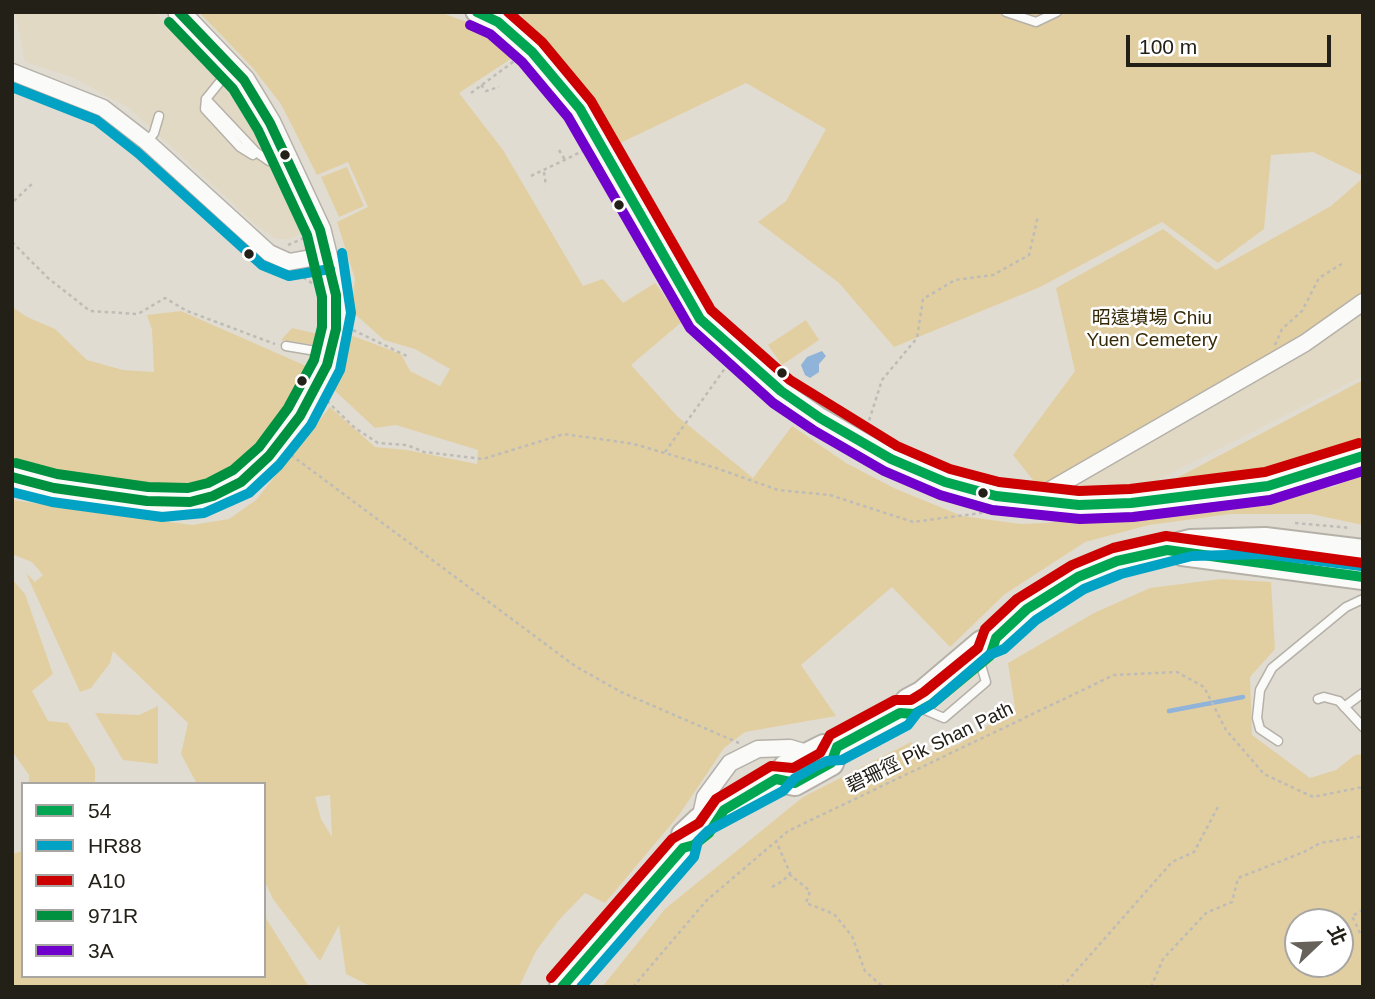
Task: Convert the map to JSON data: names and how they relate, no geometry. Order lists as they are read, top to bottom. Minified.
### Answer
{"streets":{"path":["碧珊徑 Pik Shan Path"]},"parks":["昭遠墳場 Chiu Yuen Cemetery"],"lines":["transit line 54","transit line A10","transit line 971R","transit line 3A","transit line HR88"],"legend":["54","HR88","A10","971R","3A"],"scale_bar":"100 m","north":"top right"}
